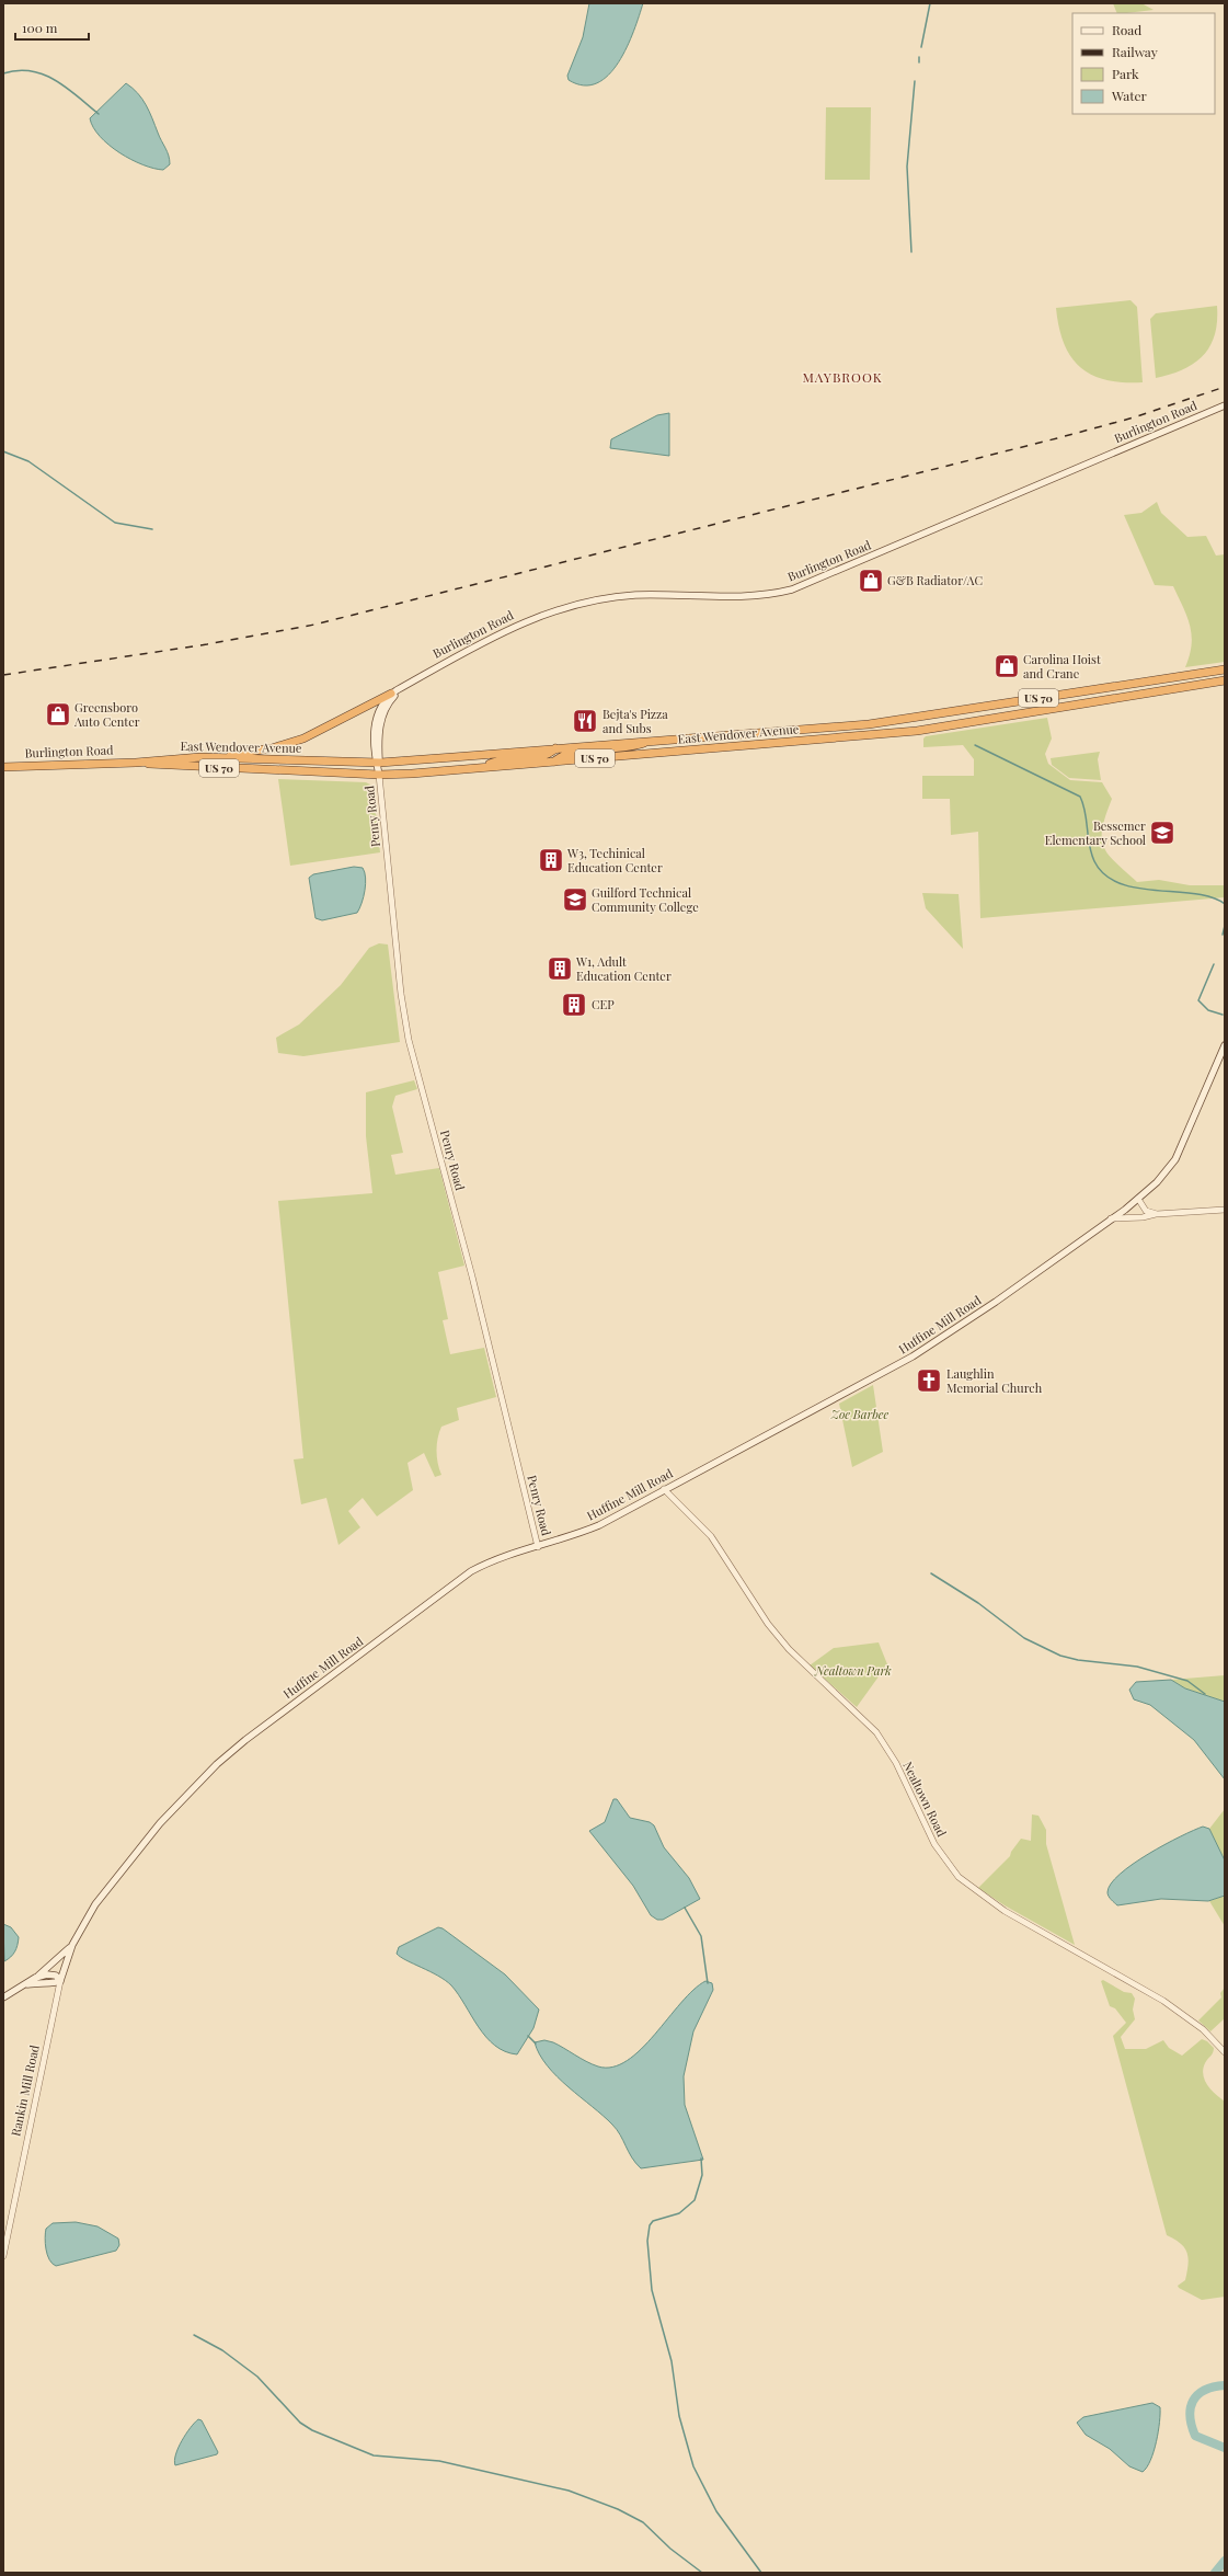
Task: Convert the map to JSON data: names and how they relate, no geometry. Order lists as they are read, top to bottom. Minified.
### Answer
{"streets":{"highway":["Burlington Road","US 70","East Wendover Avenue"],"main road":["Huffine Mill Road"],"street":["Penry Road","Nealtown Road","Rankin Mill Road"]},"crossings":[["Burlington Road","East Wendover Avenue"],["Burlington Road","Penry Road"],["East Wendover Avenue","Penry Road"],["Penry Road","Huffine Mill Road"],["Huffine Mill Road","Nealtown Road"],["Huffine Mill Road","Rankin Mill Road"]],"districts":["MAYBROOK"],"parks":["Zoe Barbee","Nealtown Park"],"places":{"shop":["G&B Radiator/AC","Carolina Hoist and Crane","Greensboro Auto Center"],"restaurant":["Bejta's Pizza and Subs"],"school or university":["Bessemer Elementary School","Guilford Technical Community College"],"building":["W3, Techinical Education Center","W1, Adult Education Center","CEP"],"church":["Laughlin Memorial Church"]},"legend":["Road","Railway","Park","Water"],"scale_bar":"100 m"}
